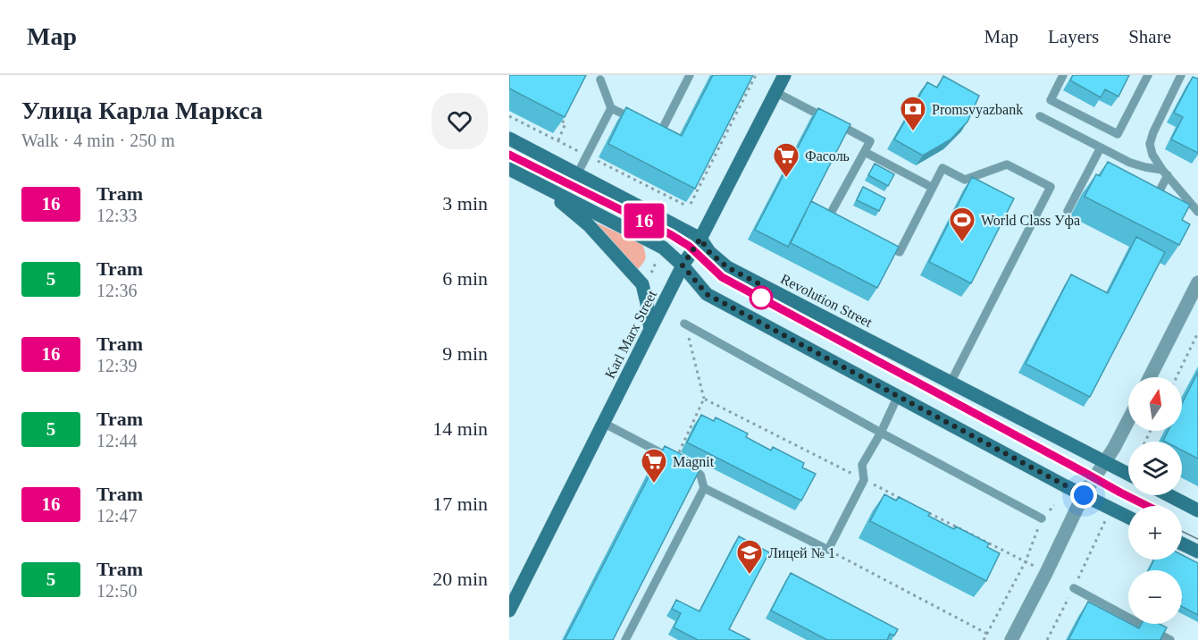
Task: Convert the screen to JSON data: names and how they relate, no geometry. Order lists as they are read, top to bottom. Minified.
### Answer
{"streets":{"street":["Revolution Street","Karl Marx Street"]},"crossings":[["Revolution Street","Karl Marx Street"]],"places":{"bank":["Promsvyazbank"],"supermarket":["Фасоль","Magnit"],"sports":["World Class Уфа"],"school or university":["Лицей № 1"]},"lines":["tram line 16"],"north":"top","page":{"header":"Map","nav":["Map","Layers","Share"],"heading":["Улица Карла Маркса","Walk · 4 min · 250 m"],"on_map":"16","list":[{"mark":"16","name":"Tram","note":"12:33","value":"3 min"},{"mark":"5","name":"Tram","note":"12:36","value":"6 min"},{"mark":"16","name":"Tram","note":"12:39","value":"9 min"},{"mark":"5","name":"Tram","note":"12:44","value":"14 min"},{"mark":"16","name":"Tram","note":"12:47","value":"17 min"},{"mark":"5","name":"Tram","note":"12:50","value":"20 min"}],"map_buttons":["+","−"]}}
